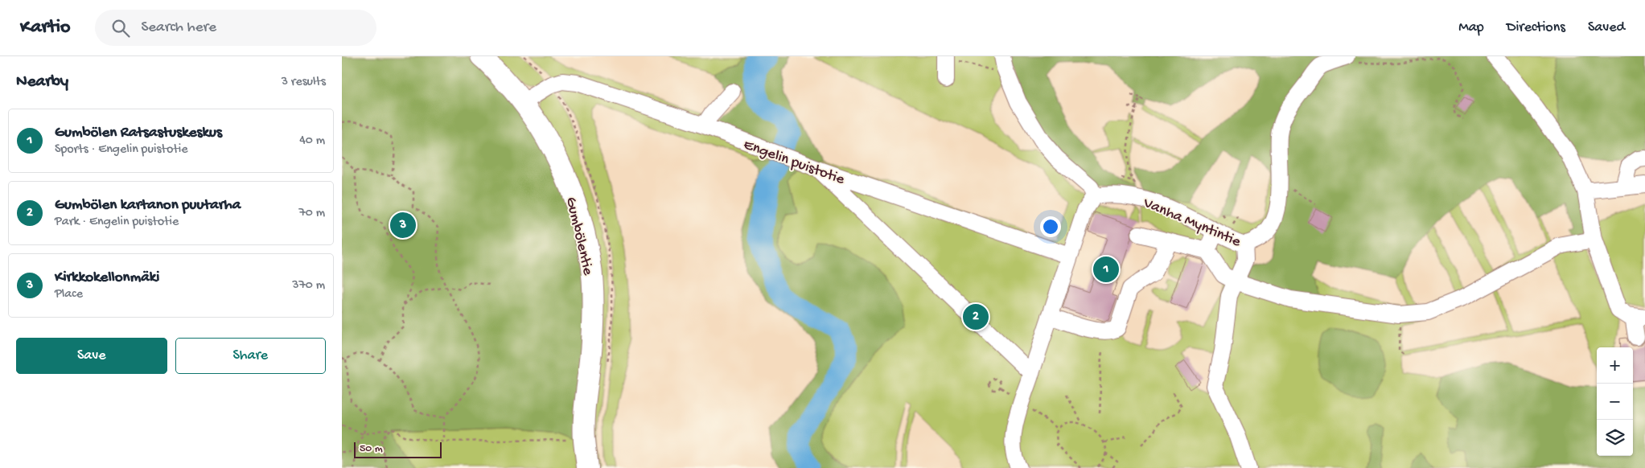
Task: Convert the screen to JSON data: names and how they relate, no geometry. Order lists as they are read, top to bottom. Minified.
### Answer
{"streets":{"main road":["Gumbölentie"],"street":["Engelin puistotie","Vanha Myntintie"]},"crossings":[["Engelin puistotie","Gumbölentie"]],"scale_bar":"50 m","page":{"header":"Kartio","search":"Search here","nav":["Map","Directions","Saved"],"heading":["Nearby","3 results"],"list":[{"mark":"1","name":"Gumbölen Ratsastuskeskus","note":"Sports · Engelin puistotie","value":"40 m"},{"mark":"2","name":"Gumbölen kartanon puutarha","note":"Park · Engelin puistotie","value":"70 m"},{"mark":"3","name":"Kirkkokellonmäki","note":"Place","value":"370 m"}],"pins":["3","1","2"],"buttons":["Save","Share"],"map_buttons":["+","−"],"scale":"50 m"}}
